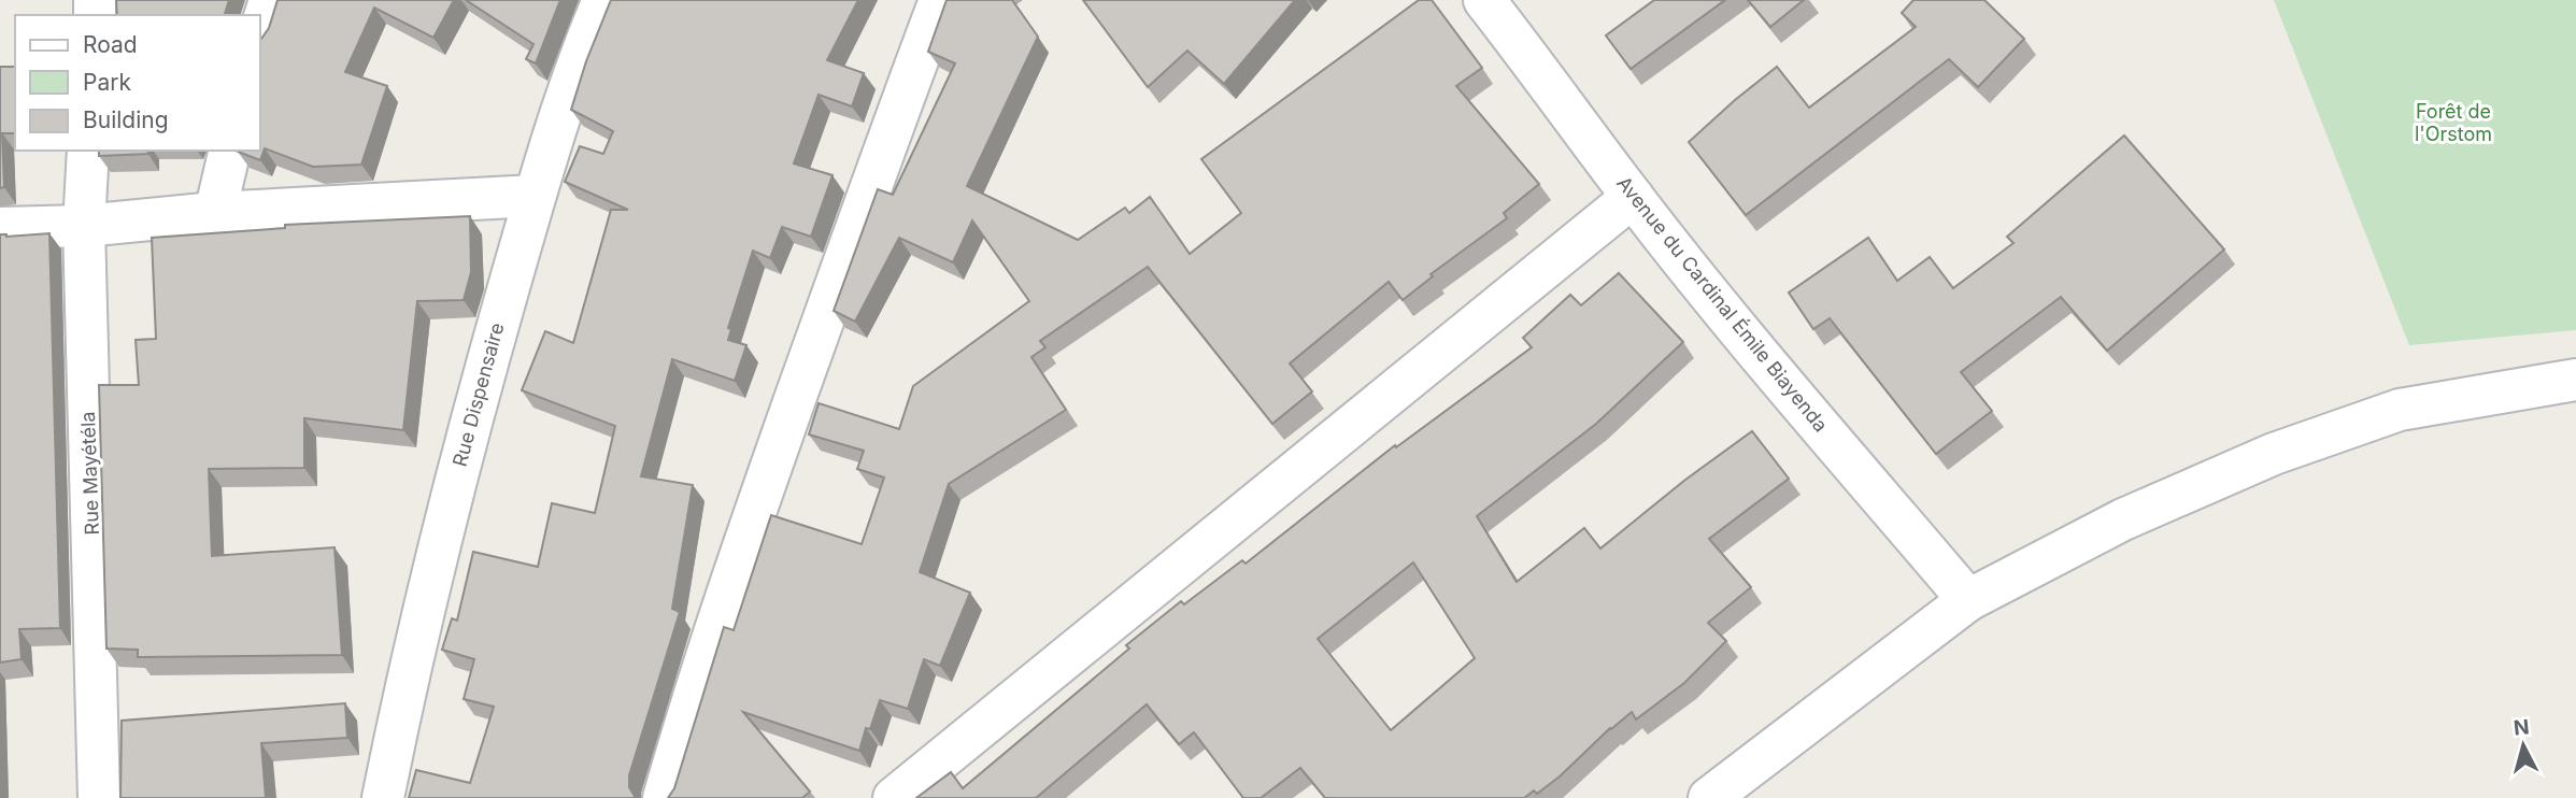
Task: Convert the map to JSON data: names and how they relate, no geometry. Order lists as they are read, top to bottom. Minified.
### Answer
{"streets":{"street":["Avenue du Cardinal Émile Biayenda","Rue Dispensaire","Rue Mayétéla"]},"parks":["Forêt de l'Orstom"],"legend":["Road","Park","Building"],"north":"top"}
